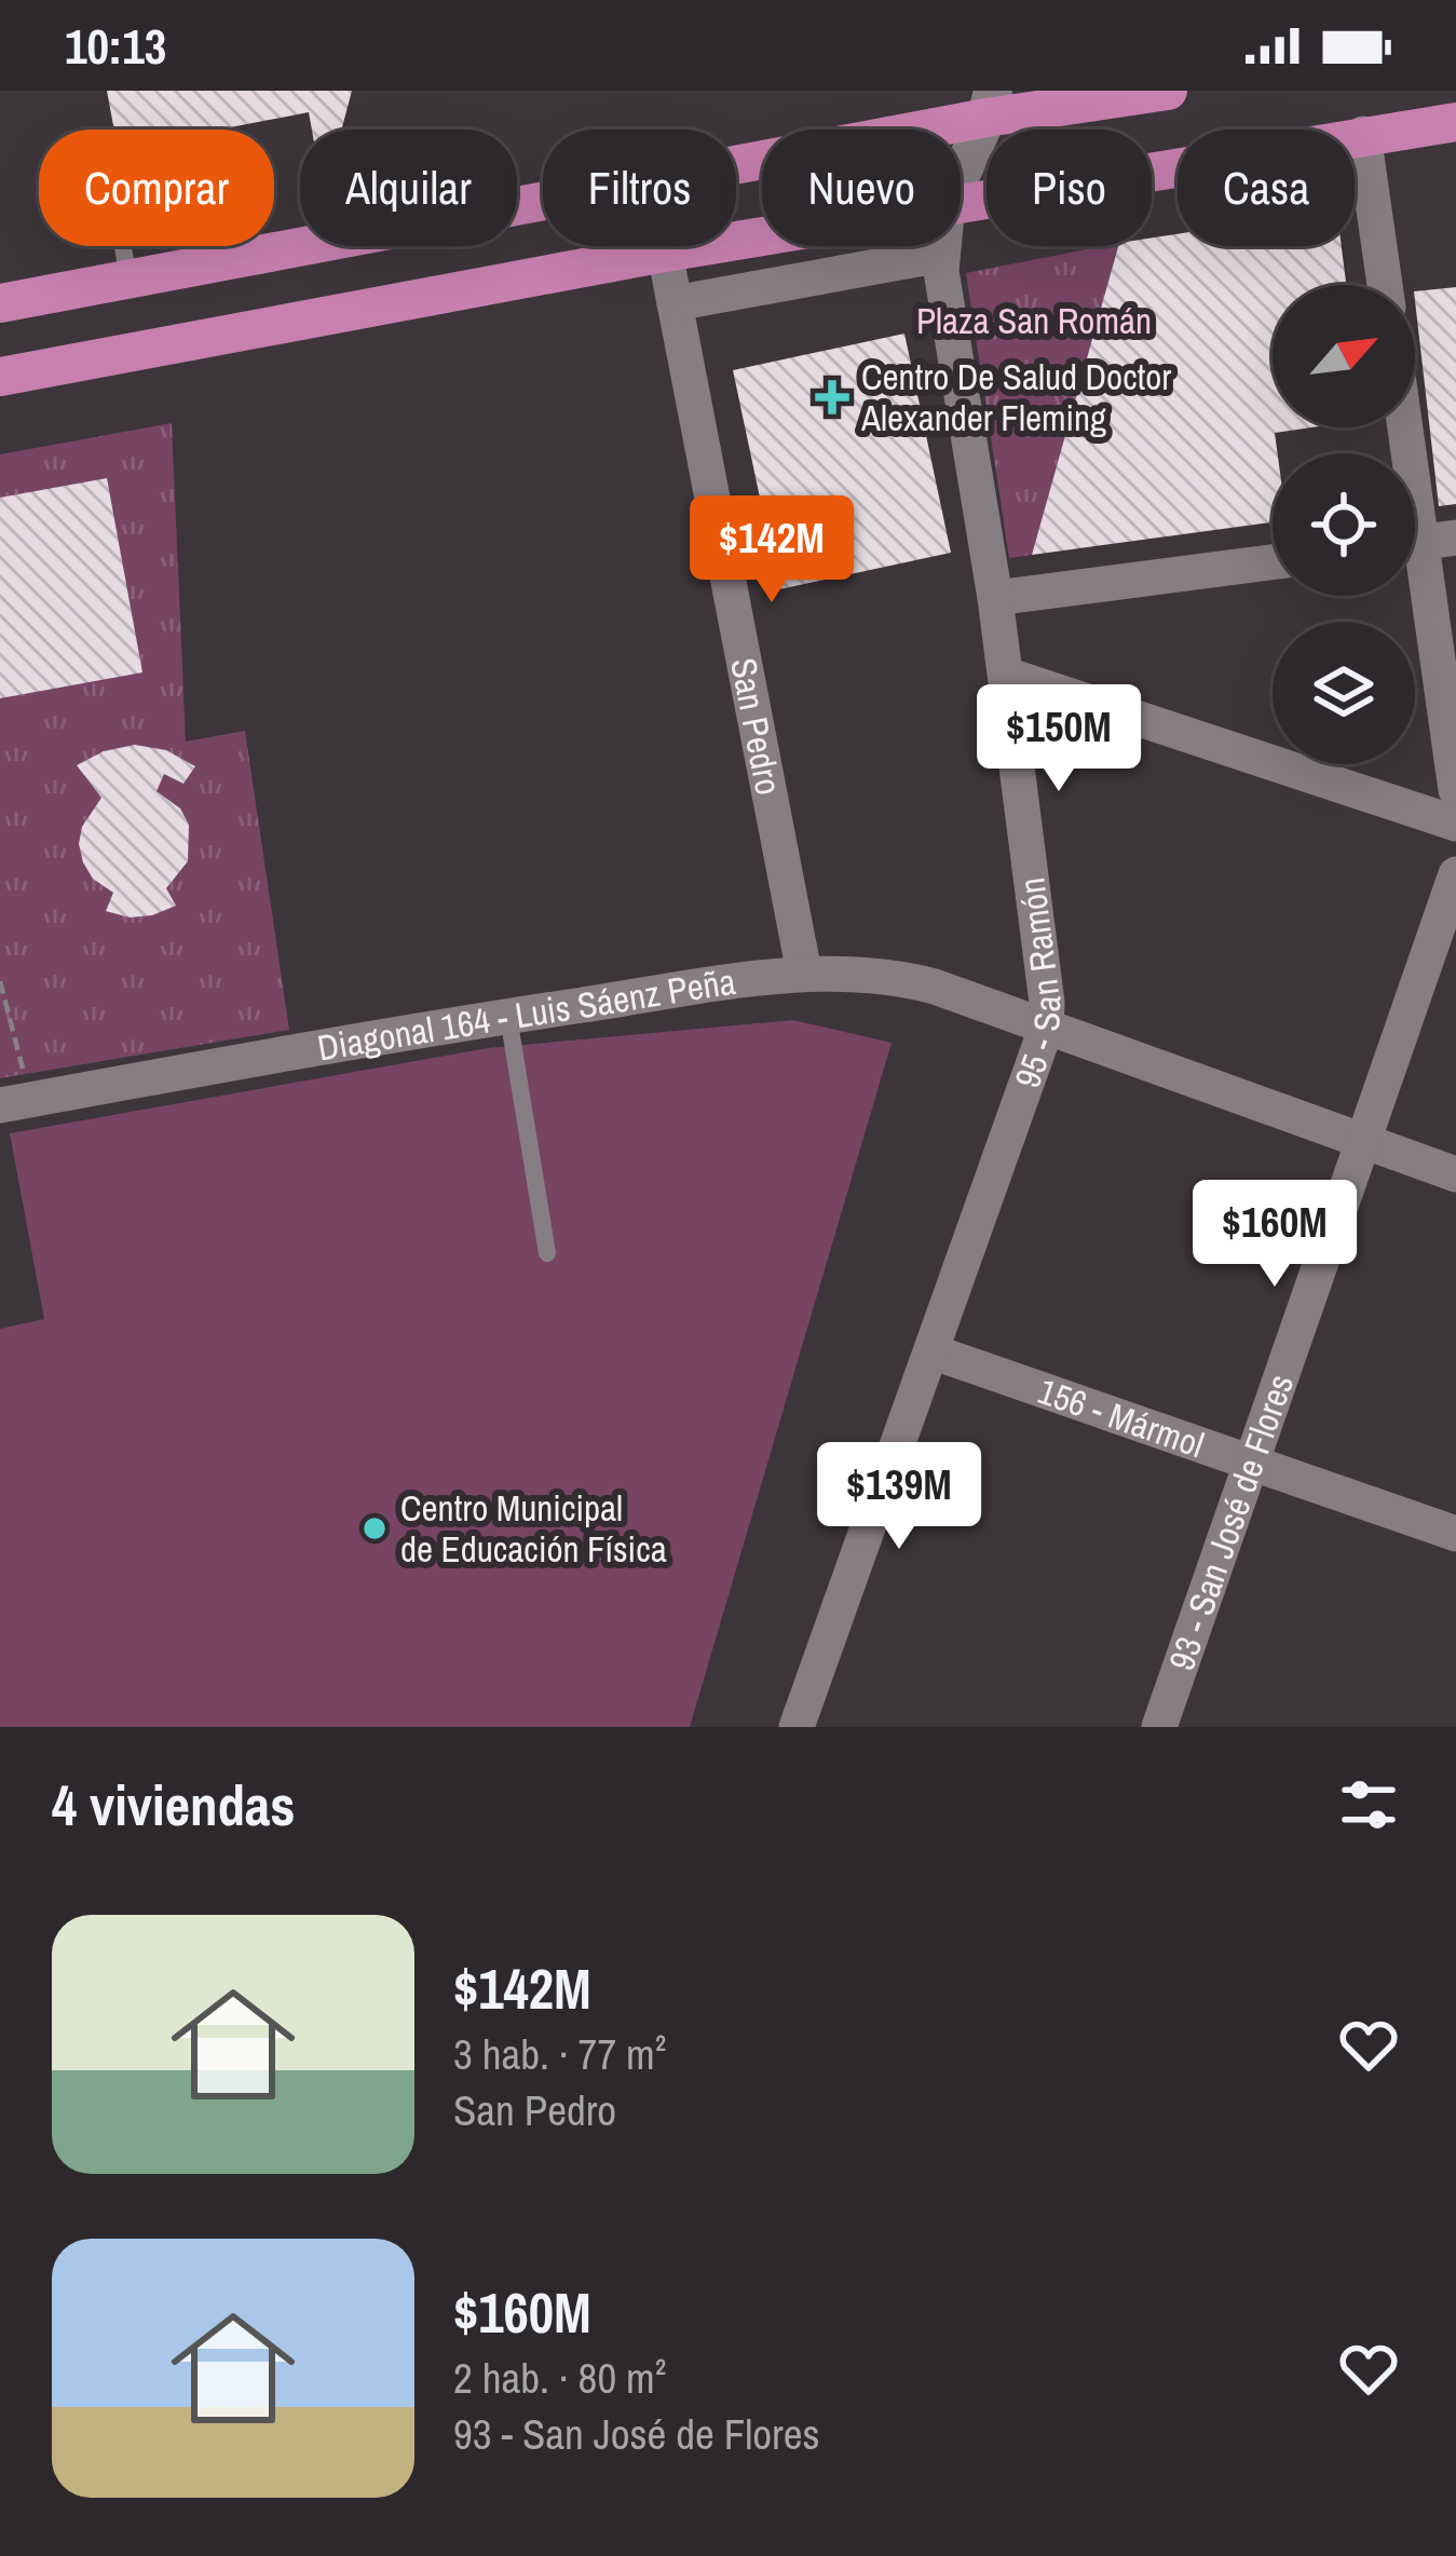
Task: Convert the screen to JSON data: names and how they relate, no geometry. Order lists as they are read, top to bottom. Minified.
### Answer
{"streets":{"street":["San Pedro","95 - San Ramón","Diagonal 164 - Luis Sáenz Peña","156 - Mármol","93 - San José de Flores"]},"crossings":[["San Pedro","Diagonal 164 - Luis Sáenz Peña"],["95 - San Ramón","Diagonal 164 - Luis Sáenz Peña"],["95 - San Ramón","156 - Mármol"],["Diagonal 164 - Luis Sáenz Peña","93 - San José de Flores"],["156 - Mármol","93 - San José de Flores"]],"parks":["Plaza San Román"],"places":{"health":["Centro De Salud Doctor Alexander Fleming"],"other":["Centro Municipal de Educación Física"]},"north":"top right","page":{"status":"10:13","chip":["Comprar","Alquilar","Filtros","Nuevo","Piso","Casa"],"price":["$142M","$150M","$160M","$139M"],"heading":"4 viviendas","list":[{"name":"$142M","note":"3 hab. · 77 m² · San Pedro"},{"name":"$160M","note":"2 hab. · 80 m² · 93 - San José de Flores"}]}}
